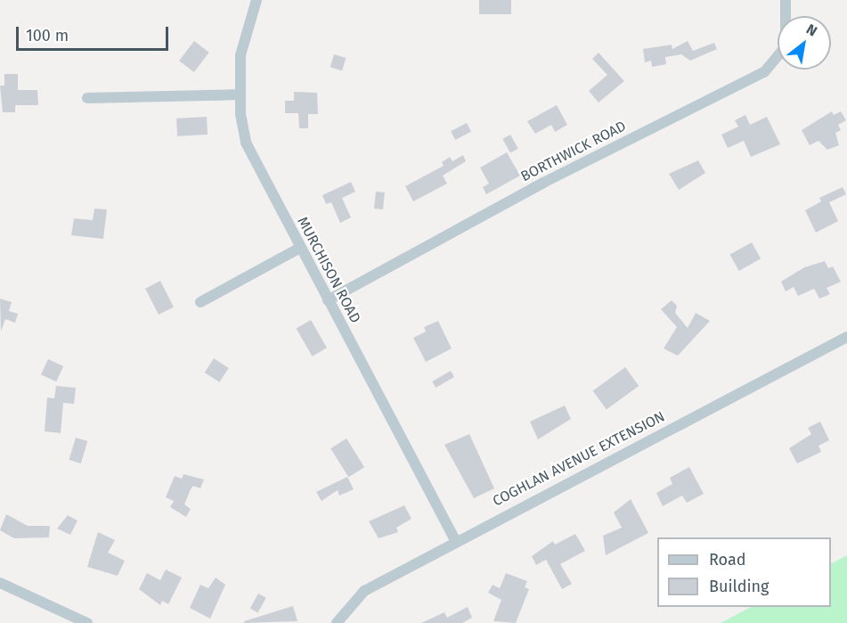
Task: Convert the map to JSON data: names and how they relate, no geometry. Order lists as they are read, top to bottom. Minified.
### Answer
{"streets":{"street":["BORTHWICK ROAD","MURCHISON ROAD","COGHLAN AVENUE EXTENSION"]},"crossings":[["BORTHWICK ROAD","MURCHISON ROAD"],["MURCHISON ROAD","COGHLAN AVENUE EXTENSION"]],"legend":["Road","Building"],"scale_bar":"100 m","north":"top right"}
